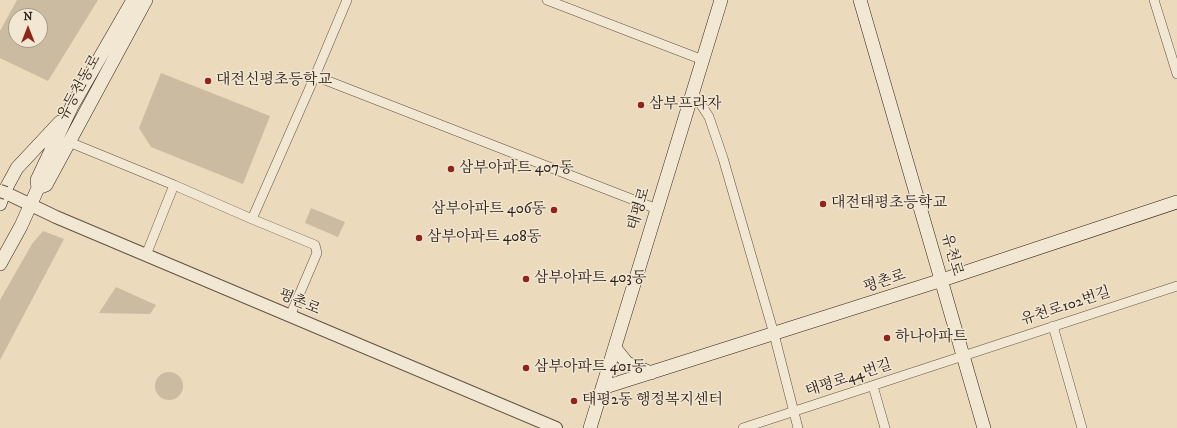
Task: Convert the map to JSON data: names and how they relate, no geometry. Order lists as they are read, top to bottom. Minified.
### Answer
{"streets":{"main road":["유등천동로","태평로","유천로","평촌로"],"street":["유천로102번길","태평로44번길"]},"crossings":[["유등천동로","평촌로"],["태평로","평촌로"],["유천로","평촌로"],["유천로","유천로102번길"],["유천로","태평로44번길"],["유천로102번길","태평로44번길"]],"places":["대전신평초등학교","삼부프라자","삼부아파트 407동","대전태평초등학교","삼부아파트 406동","삼부아파트 408동","삼부아파트 403동","하나아파트","삼부아파트 401동","태평2동 행정복지센터"],"north":"top"}
